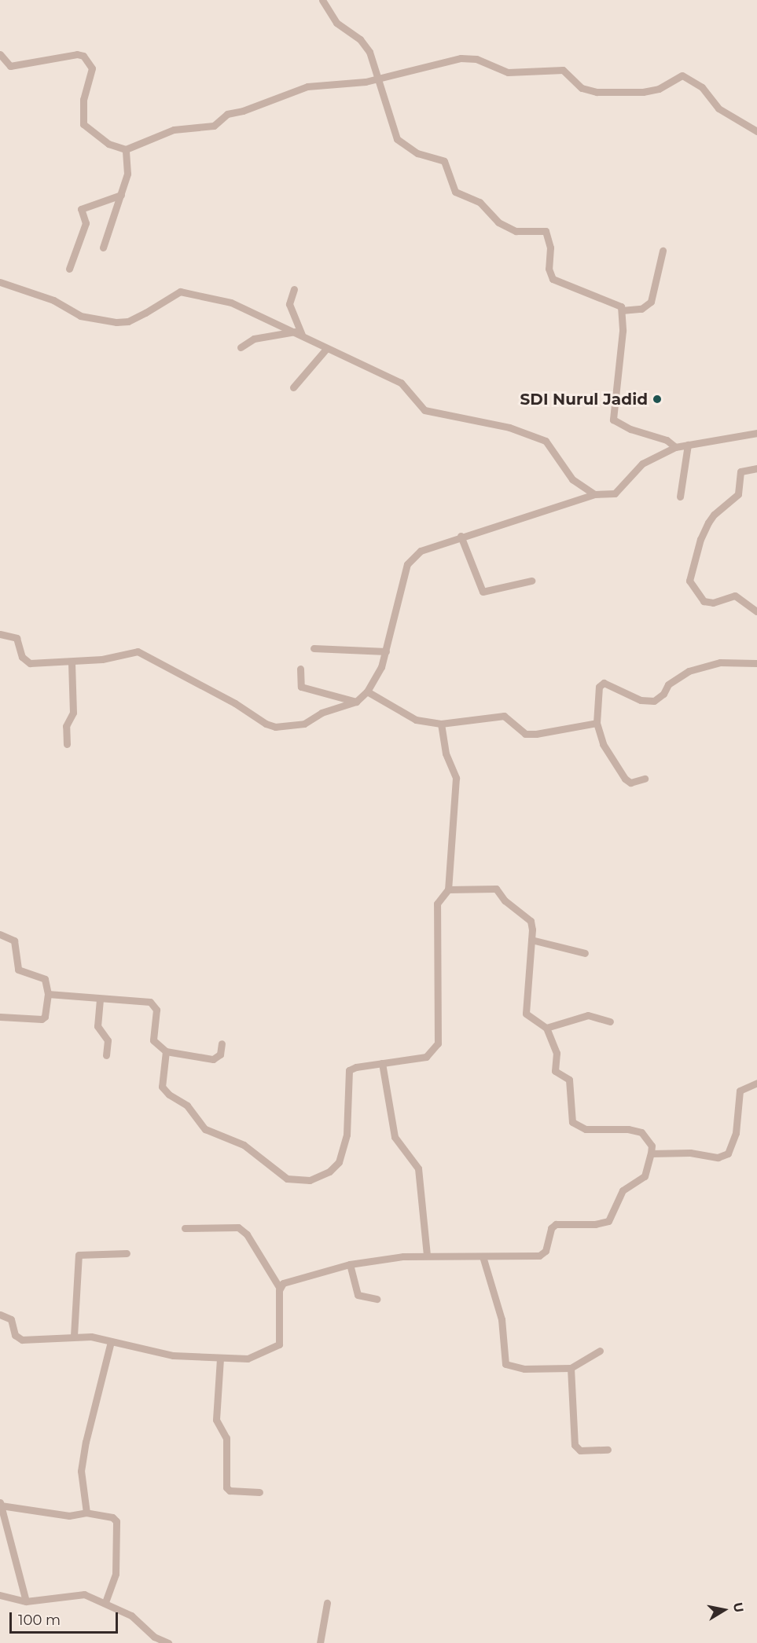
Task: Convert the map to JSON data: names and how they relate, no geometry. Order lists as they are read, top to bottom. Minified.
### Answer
{"places":["SDI Nurul Jadid"],"scale_bar":"100 m","north":"right"}
